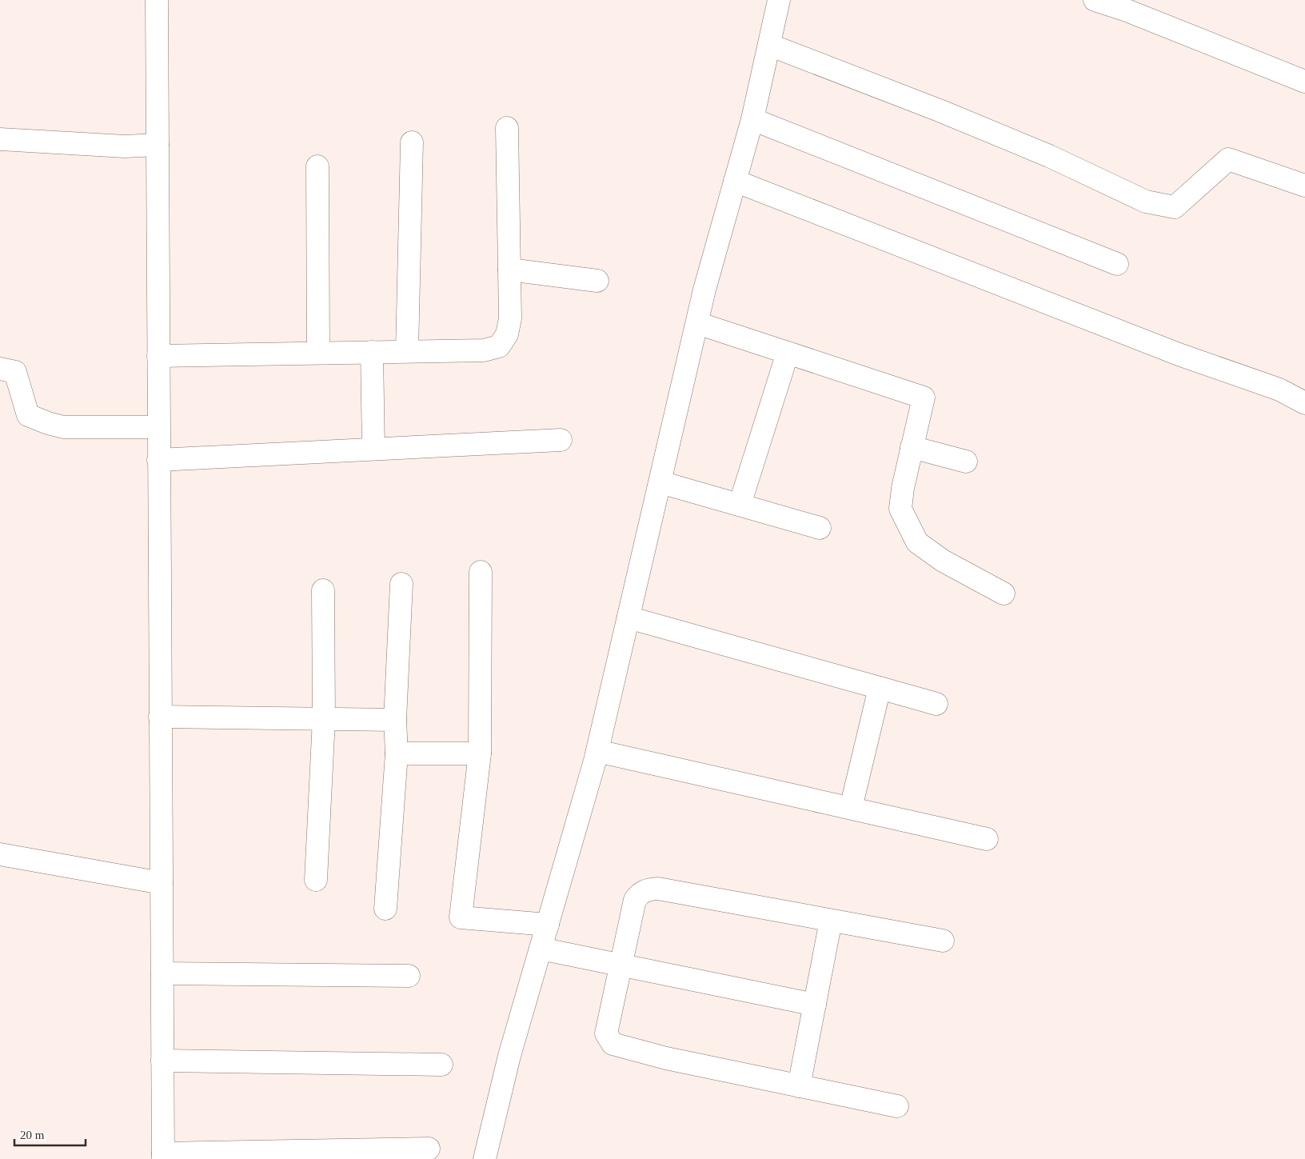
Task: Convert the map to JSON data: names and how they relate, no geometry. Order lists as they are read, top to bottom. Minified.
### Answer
{"scale_bar":"20 m"}
